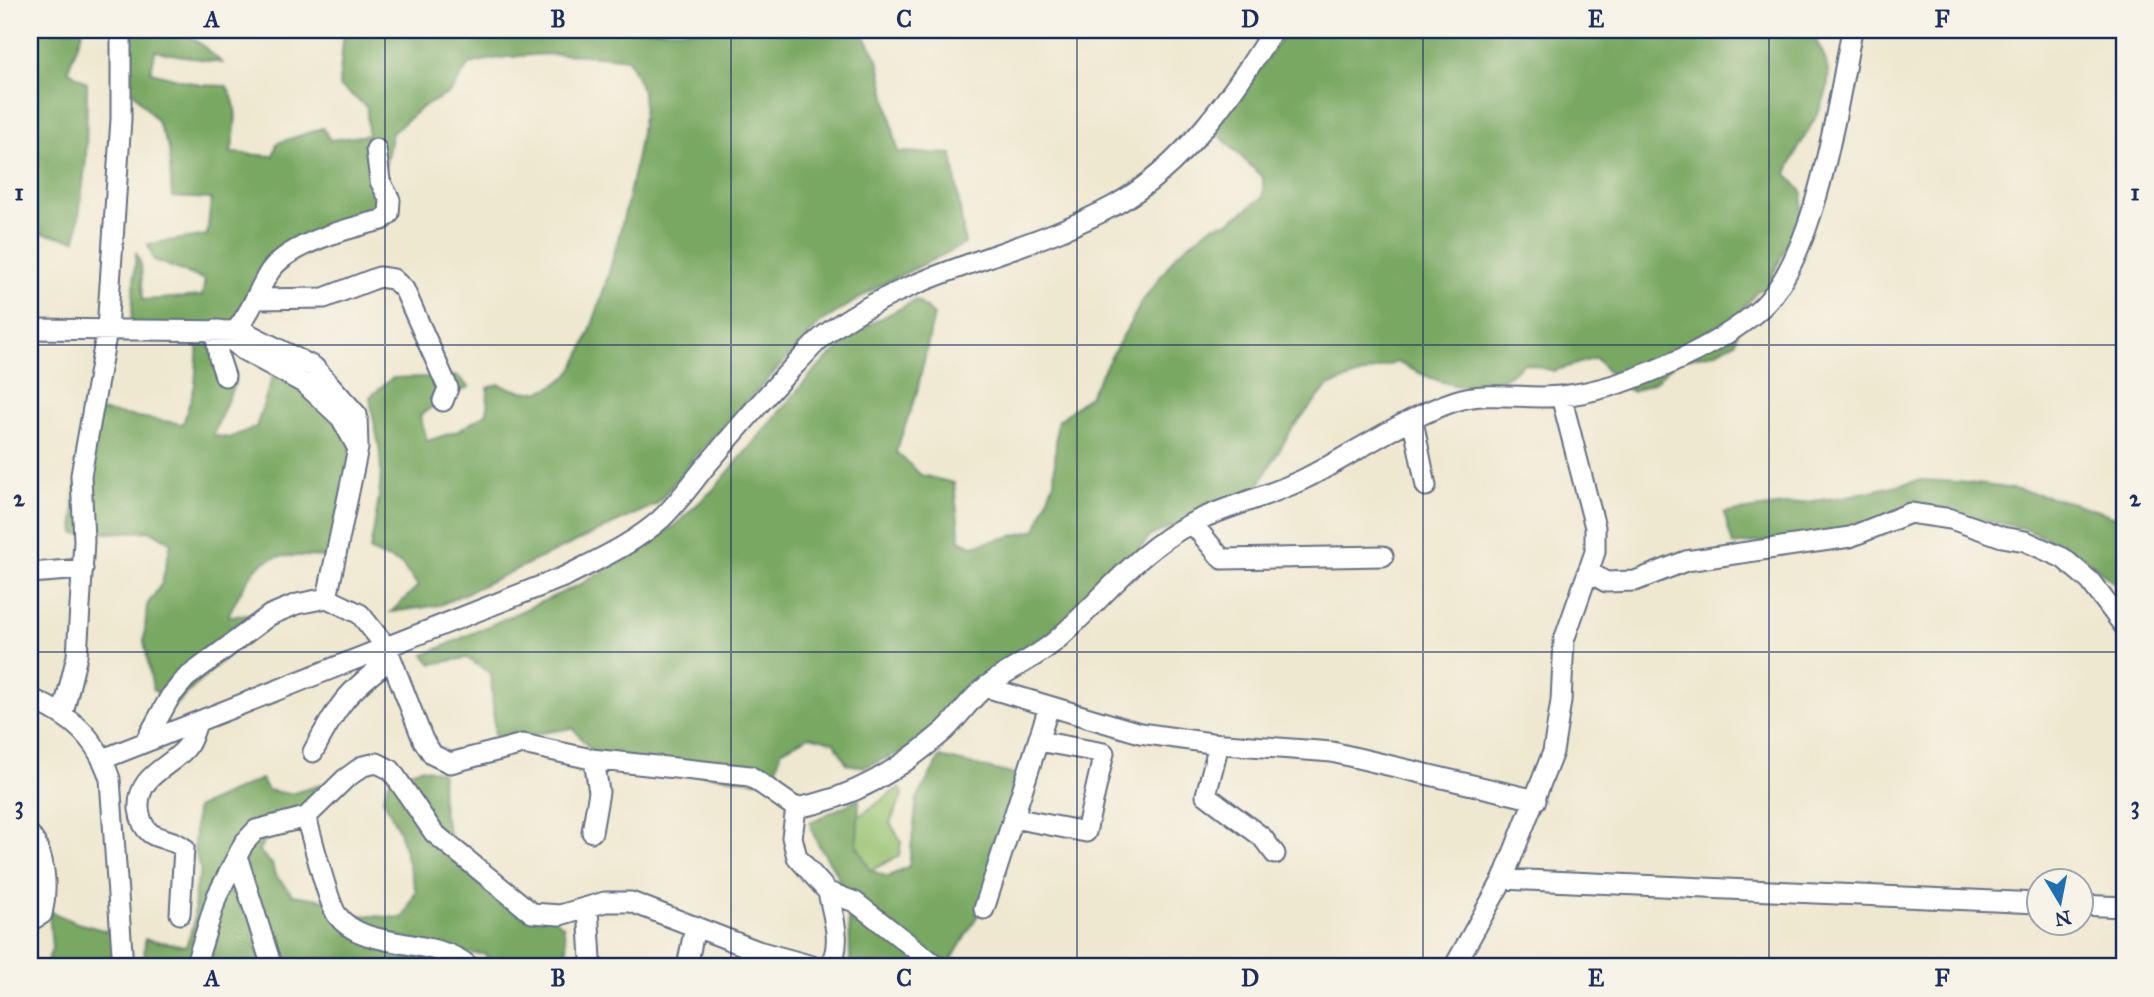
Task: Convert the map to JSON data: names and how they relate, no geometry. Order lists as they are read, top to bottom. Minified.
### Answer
{"north":"bottom","grid":{"columns":["A","B","C","D","E","F"],"rows":["1","2","3"]}}
